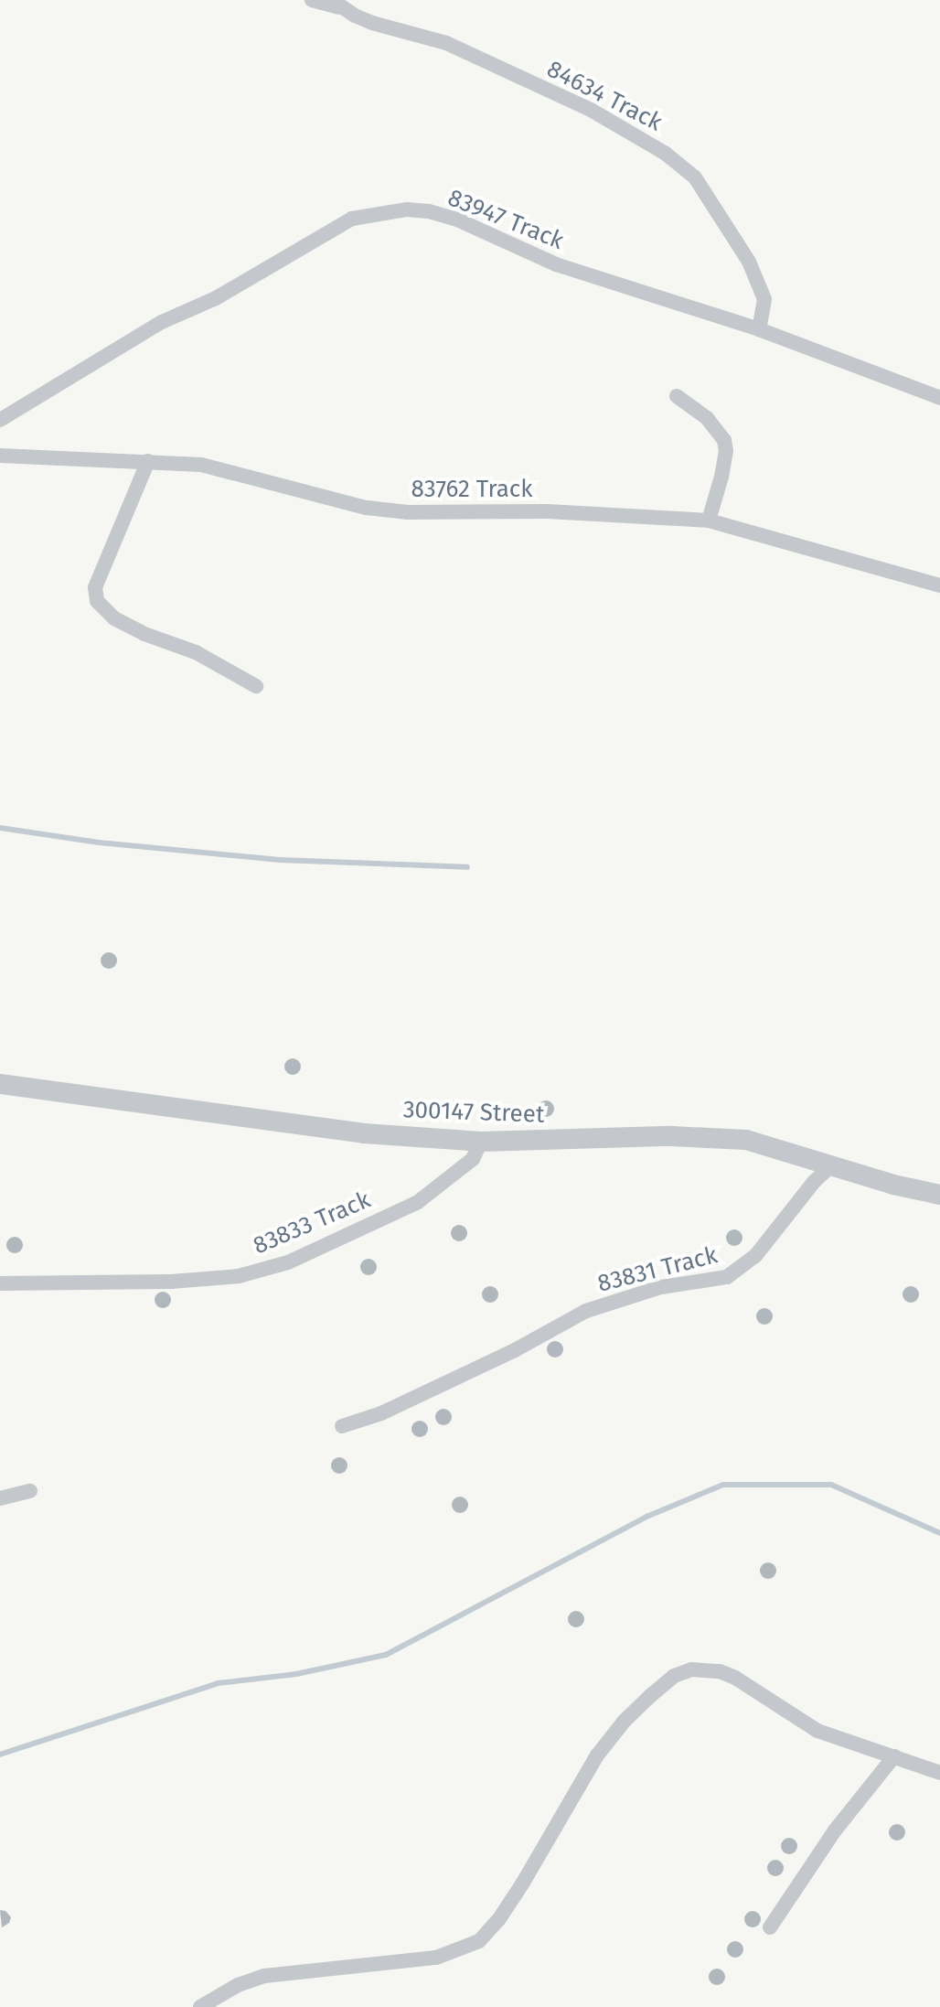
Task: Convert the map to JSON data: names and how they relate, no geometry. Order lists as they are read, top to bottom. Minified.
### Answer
{"streets":{"street":["84634 Track","83947 Track","83762 Track","300147 Street","83833 Track","83831 Track"]},"crossings":[["84634 Track","83947 Track"],["300147 Street","83833 Track"],["300147 Street","83831 Track"]]}
